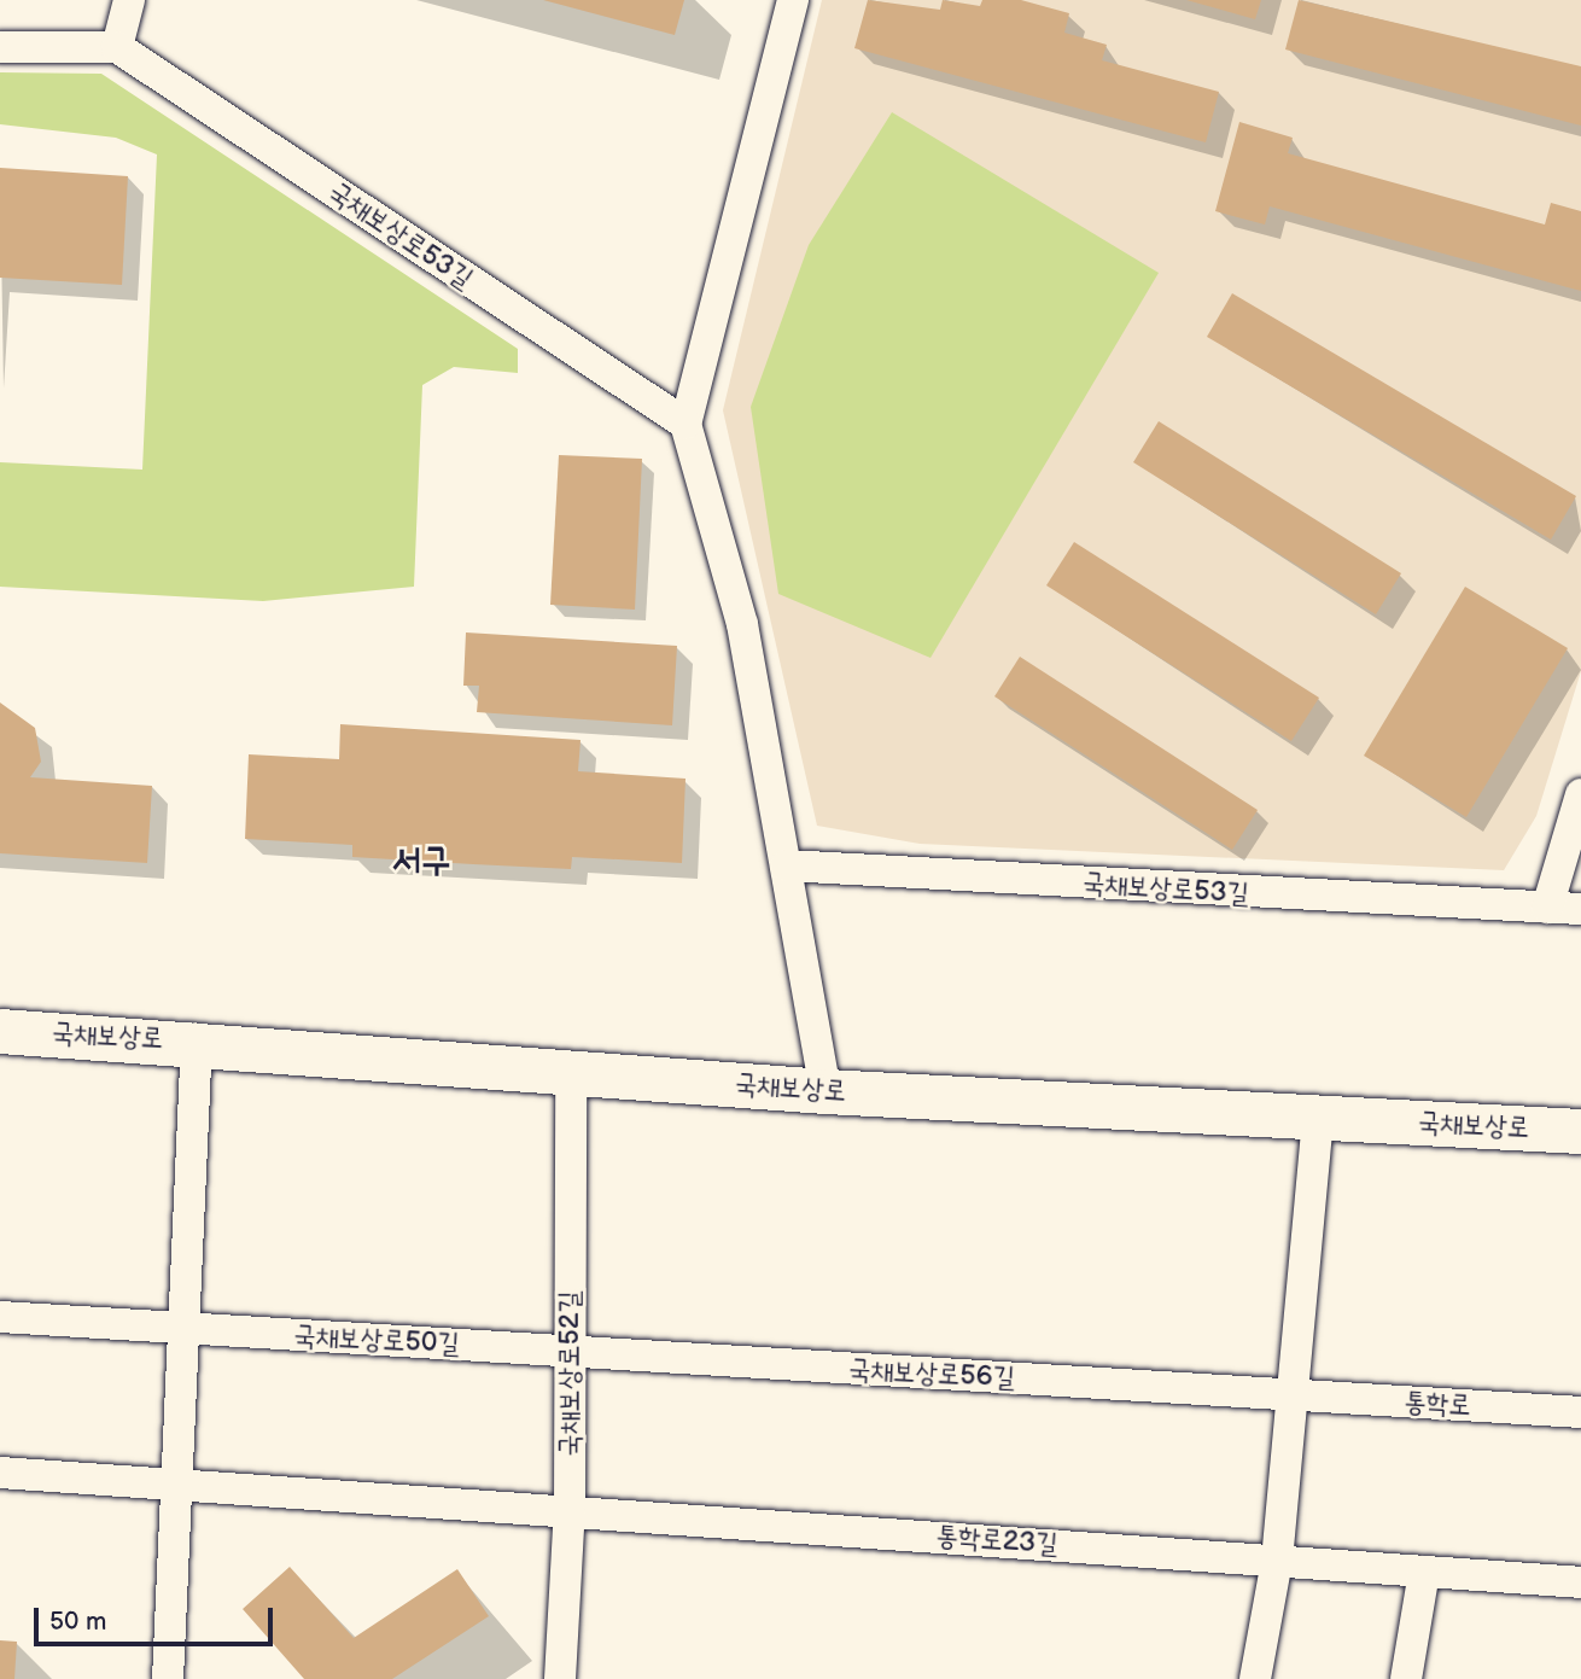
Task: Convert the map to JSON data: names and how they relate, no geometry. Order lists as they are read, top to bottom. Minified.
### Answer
{"streets":{"main road":["국채보상로"],"street":["국채보상로53길","국채보상로50길","국채보상로52길","국채보상로56길","통학로","통학로23길"]},"crossings":[["국채보상로","국채보상로52길"],["국채보상로50길","국채보상로52길"],["국채보상로50길","국채보상로56길"],["국채보상로52길","국채보상로56길"],["국채보상로52길","통학로23길"],["국채보상로56길","통학로"]],"districts":["서구"],"scale_bar":"50 m"}
